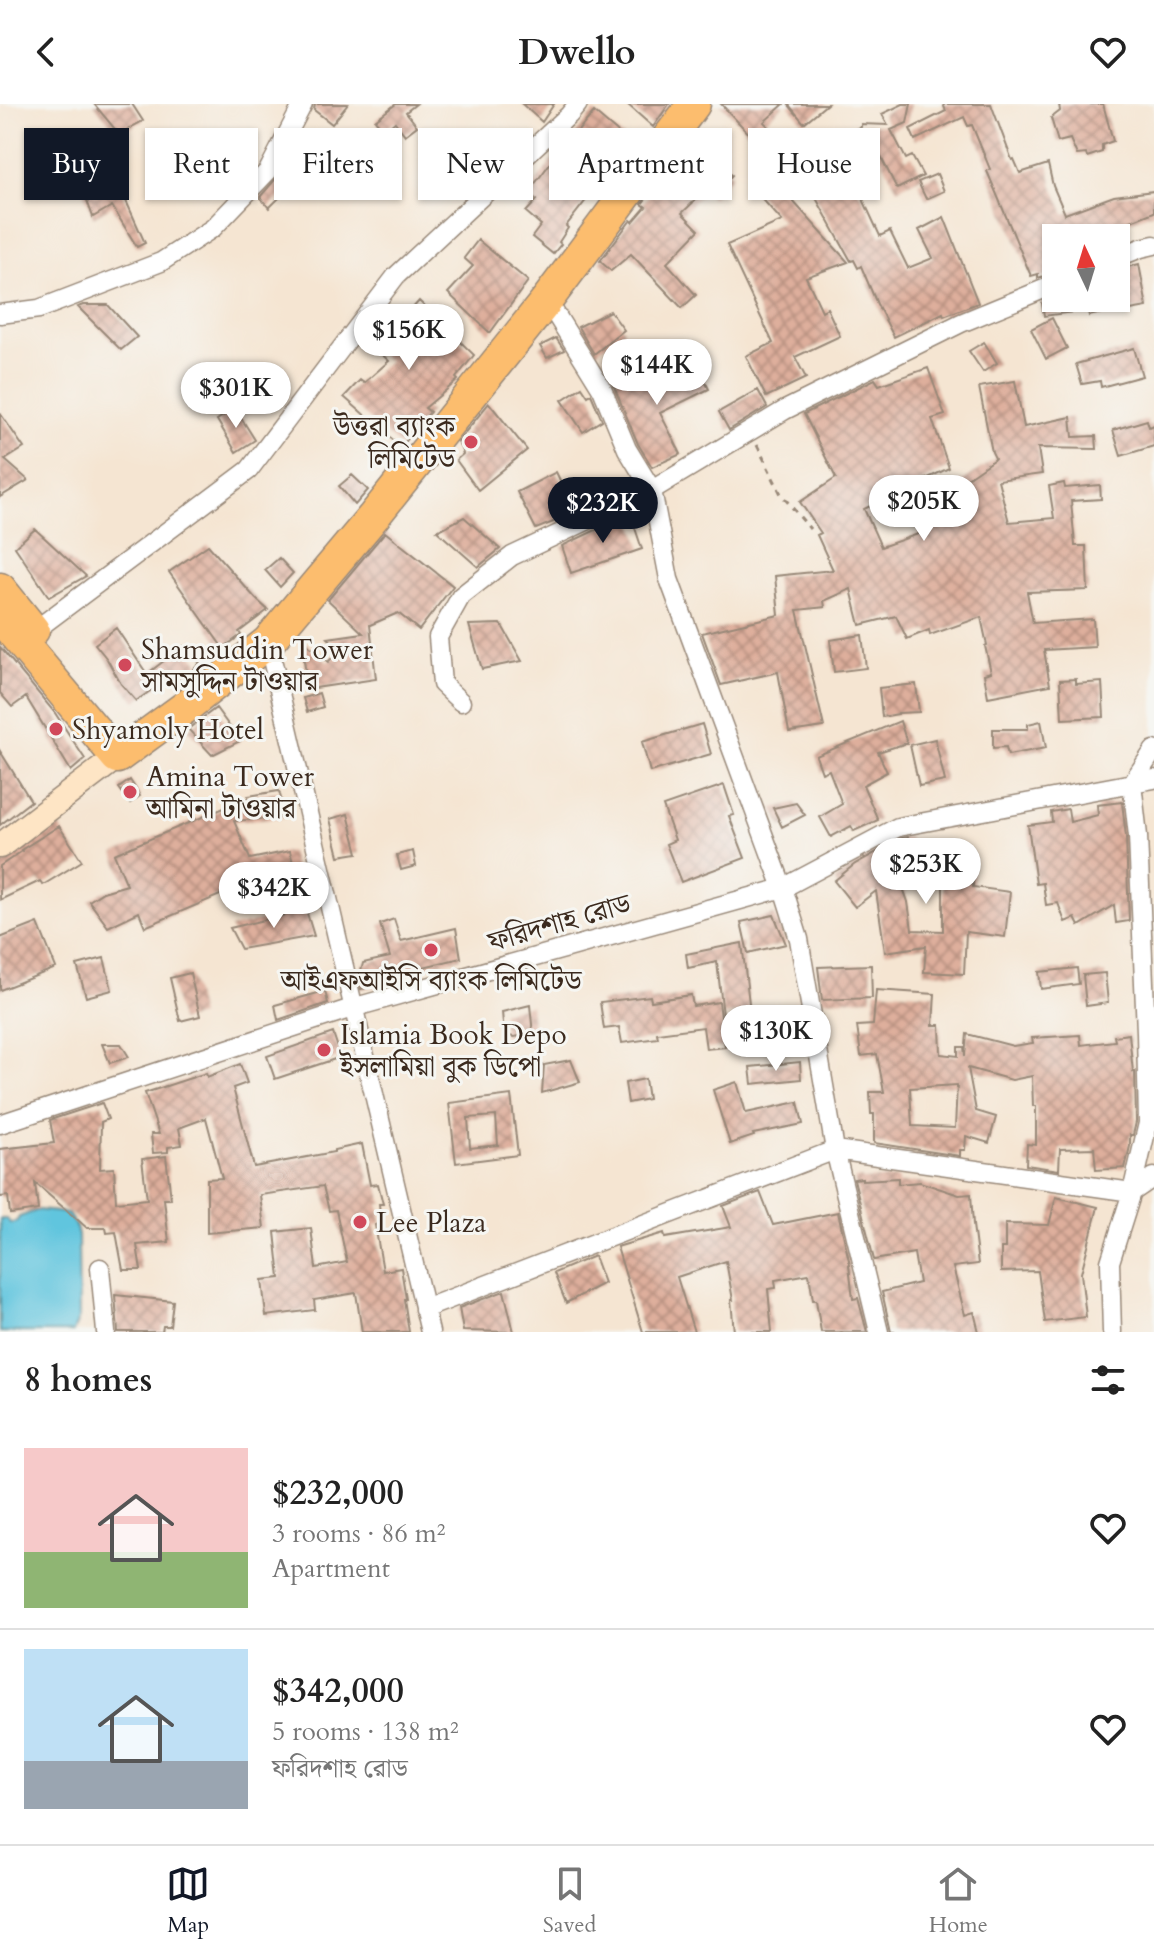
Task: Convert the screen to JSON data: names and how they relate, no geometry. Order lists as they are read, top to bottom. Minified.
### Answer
{"streets":{"street":["ফরিদশাহ রোড"]},"places":["উত্তরা ব্যাংক লিমিটেড","Shamsuddin Tower সামসুদ্দিন টাওয়ার","Shyamoly Hotel","Amina Tower আমিনা টাওয়ার","আইএফআইসি ব্যাংক লিমিটেড","Islamia Book Depo ইসলামিয়া বুক ডিপো","Lee Plaza"],"north":"top","page":{"header":"Dwello","chip":["Buy","Rent","Filters","New","Apartment","House"],"price":["$156K","$144K","$301K","$205K","$232K","$253K","$342K","$130K"],"heading":"8 homes","list":[{"name":"$232,000","note":"3 rooms · 86 m² · Apartment"},{"name":"$342,000","note":"5 rooms · 138 m² · ফরিদশাহ রোড"}],"tabs":["Map","Saved","Home"]}}
